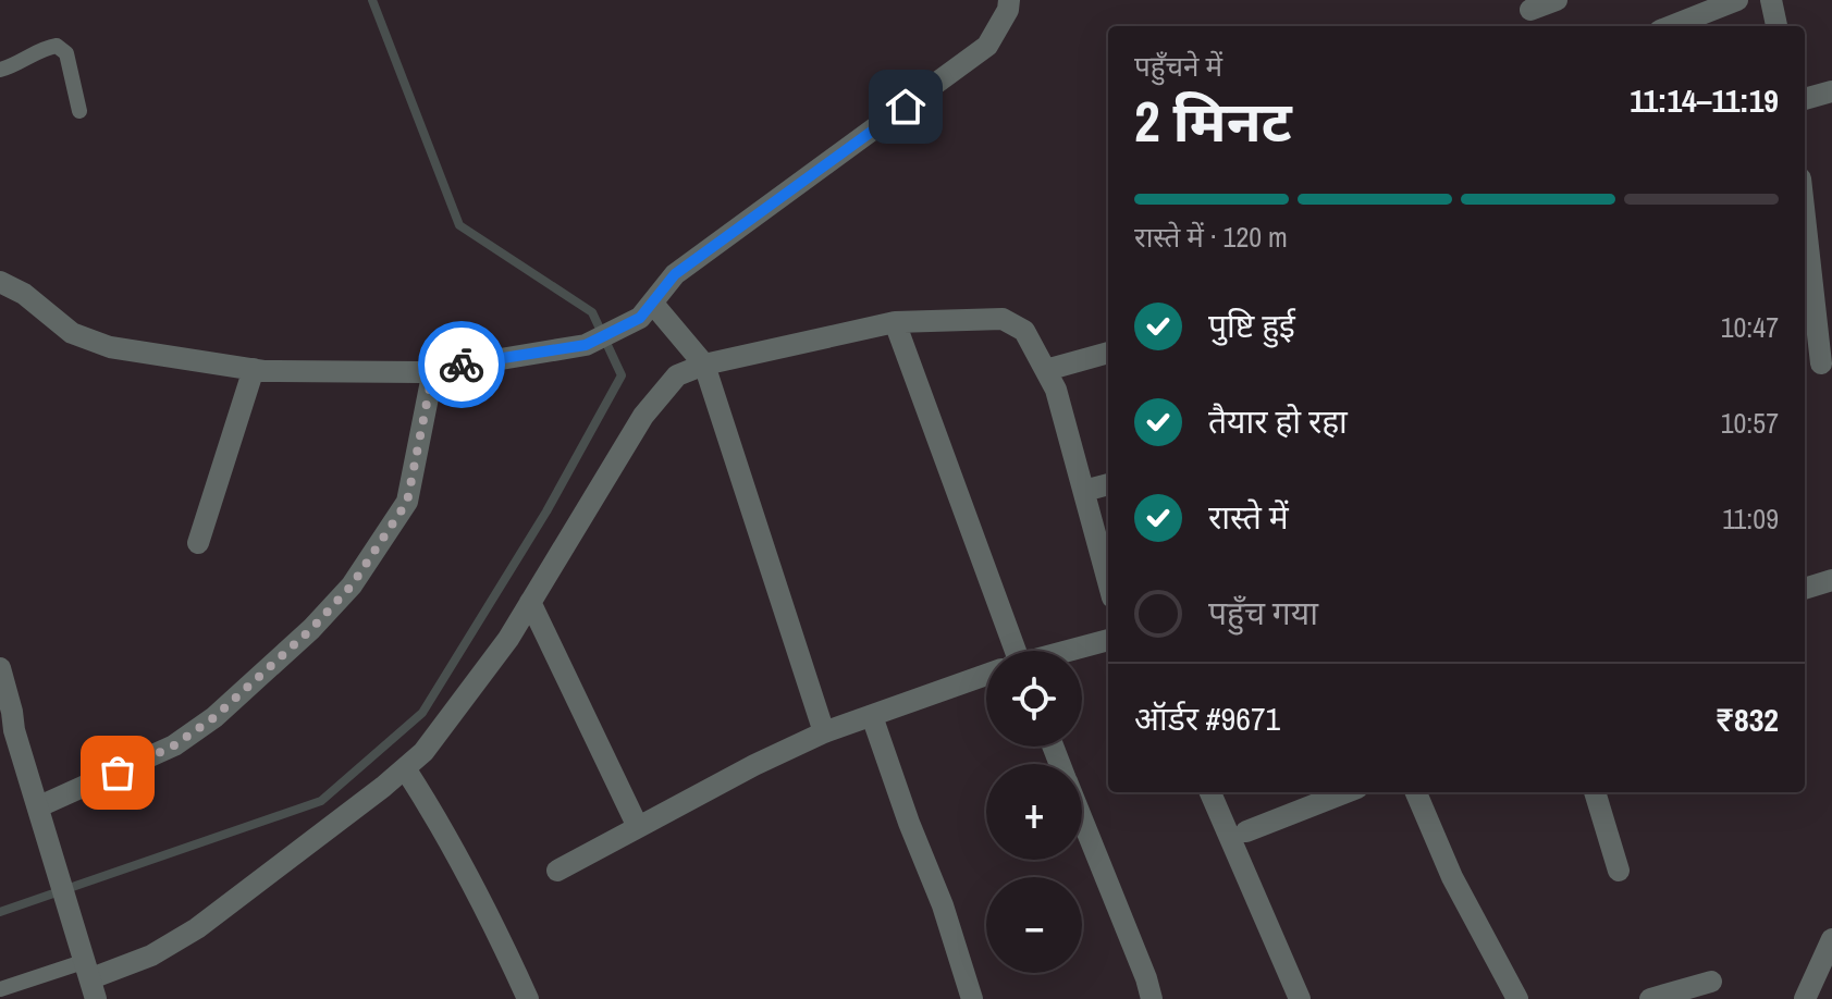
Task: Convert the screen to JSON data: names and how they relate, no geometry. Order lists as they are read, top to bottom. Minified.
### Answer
{"page":{"heading":["2 मिनट","पहुँचने में","11:14–11:19"],"panel":["ऑर्डर #9671","₹832"],"bar":"रास्ते में · 120 m","list":[["पुष्टि हुई","10:47"],["तैयार हो रहा","10:57"],["रास्ते में","11:09"],"पहुँच गया"],"map_buttons":["+","−"]}}
